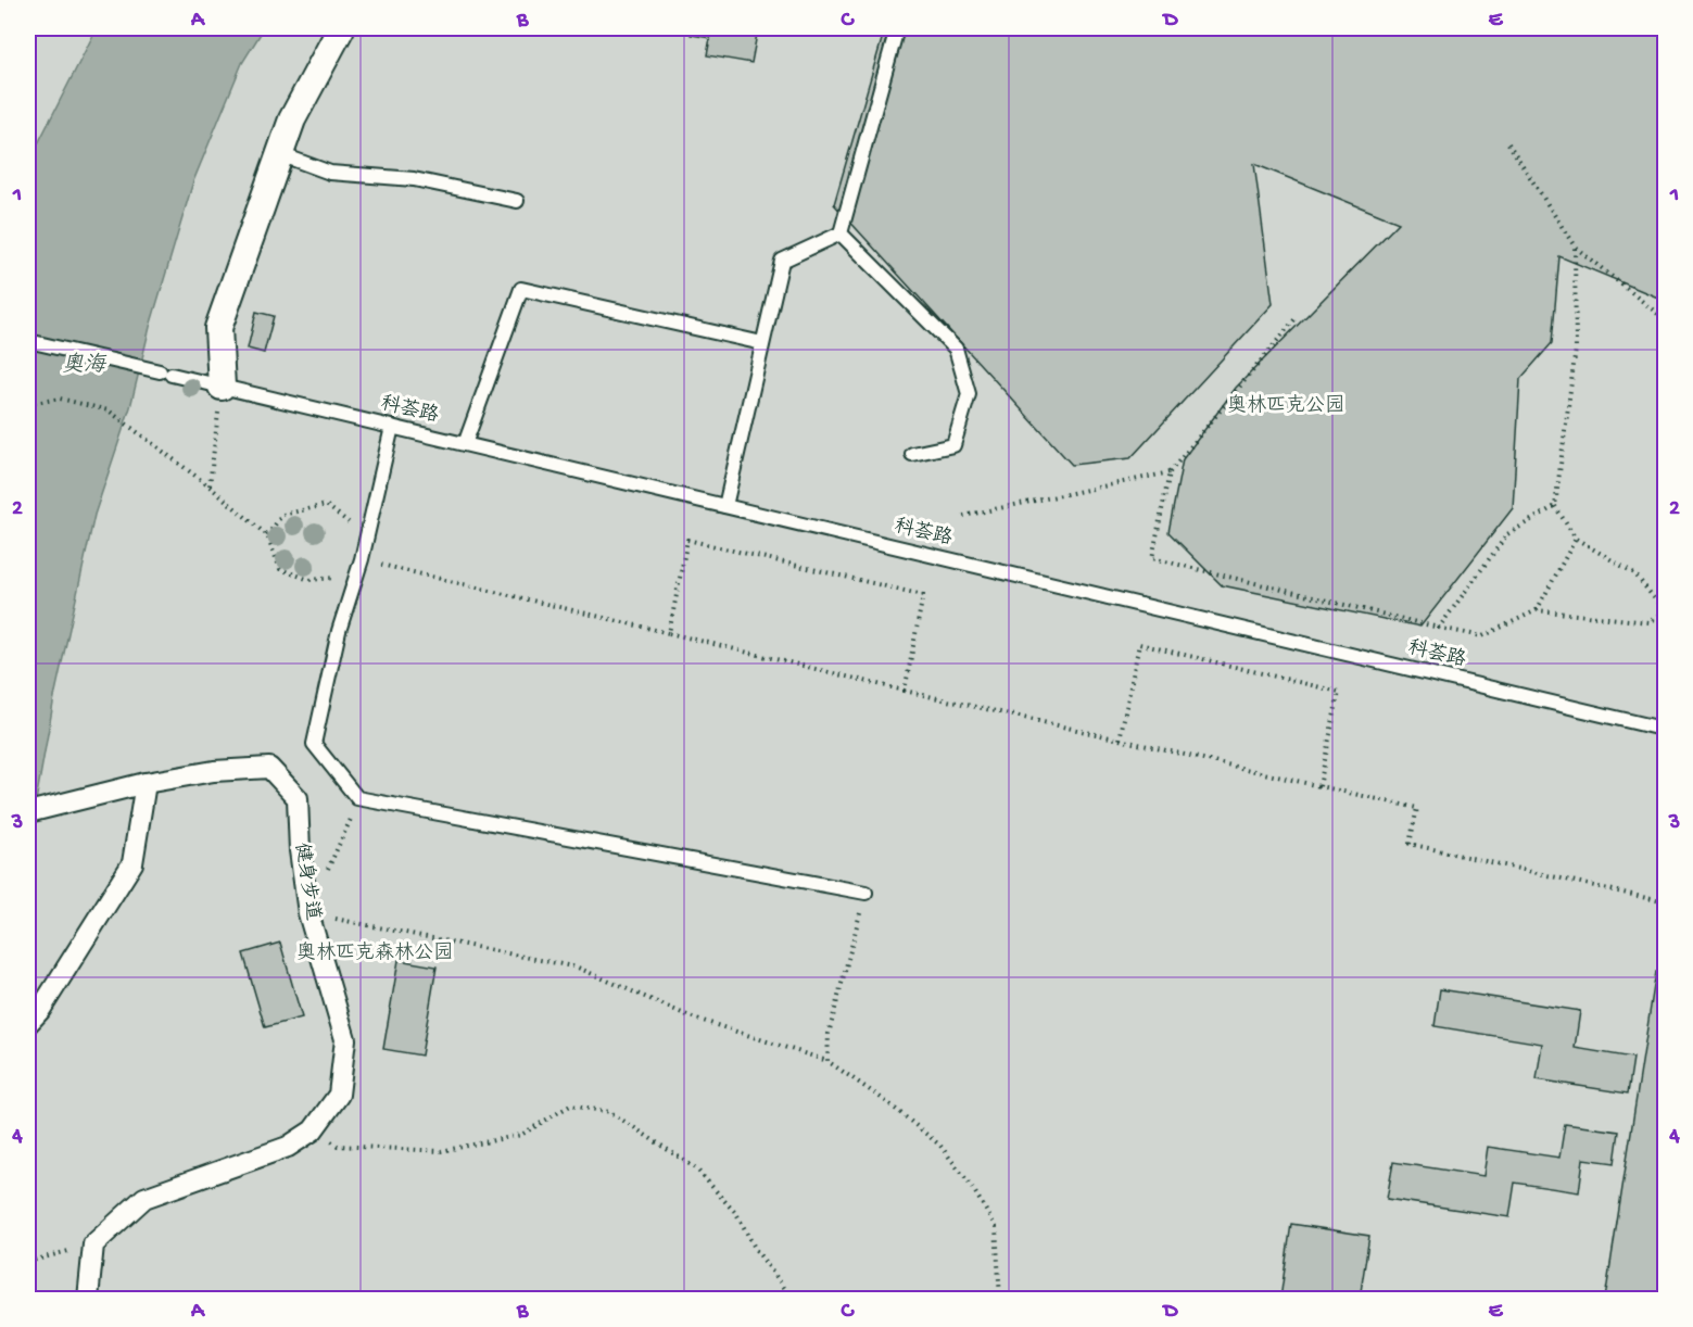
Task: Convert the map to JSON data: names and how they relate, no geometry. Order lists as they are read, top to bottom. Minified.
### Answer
{"streets":{"street":["健身步道"],"lane":["科荟路"]},"water":["奥海"],"parks":["奥林匹克公园","奥林匹克森林公园"],"grid":{"columns":["A","B","C","D","E"],"rows":["1","2","3","4"]}}
